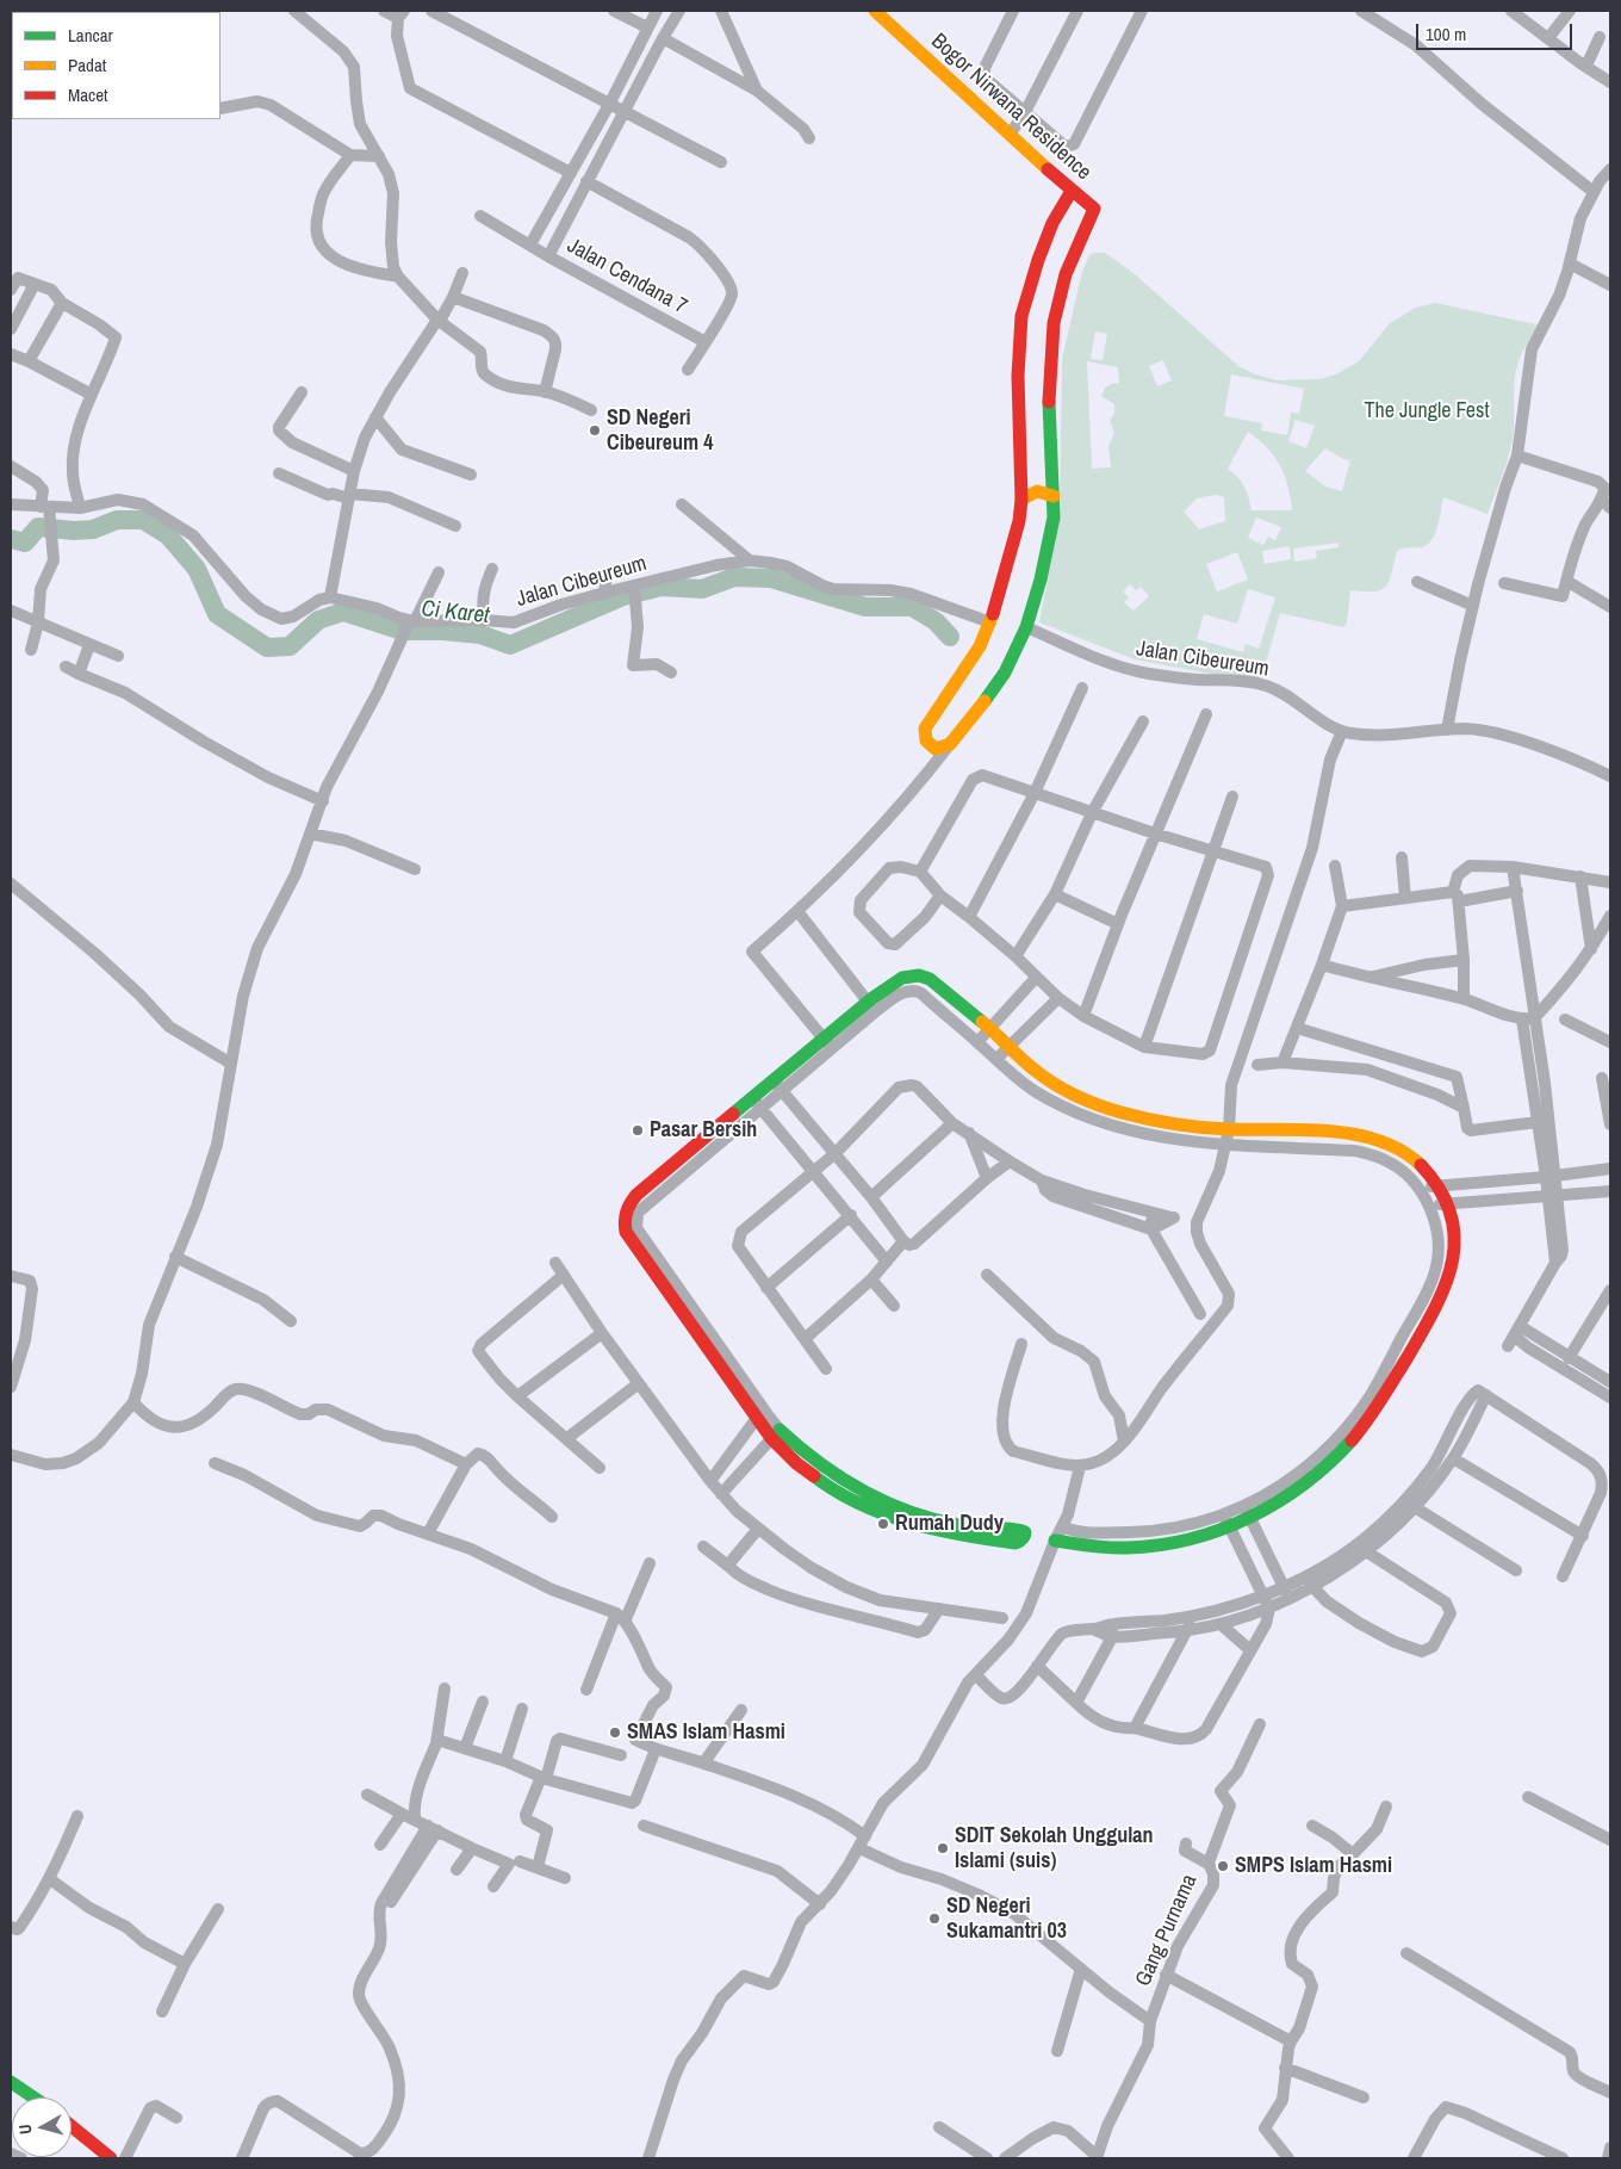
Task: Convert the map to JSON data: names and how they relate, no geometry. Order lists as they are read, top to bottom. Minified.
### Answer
{"streets":{"street":["Bogor Nirwana Residence","Jalan Cendana 7","Jalan Cibeureum","Gang Purnama"]},"water":["Ci Karet"],"parks":["The Jungle Fest"],"places":["SD Negeri Cibeureum 4","Pasar Bersih","Rumah Dudy","SMAS Islam Hasmi","SDIT Sekolah Unggulan Islami (suis)","SMPS Islam Hasmi","SD Negeri Sukamantri 03"],"legend":["Lancar","Padat","Macet"],"scale_bar":"100 m","north":"left"}
